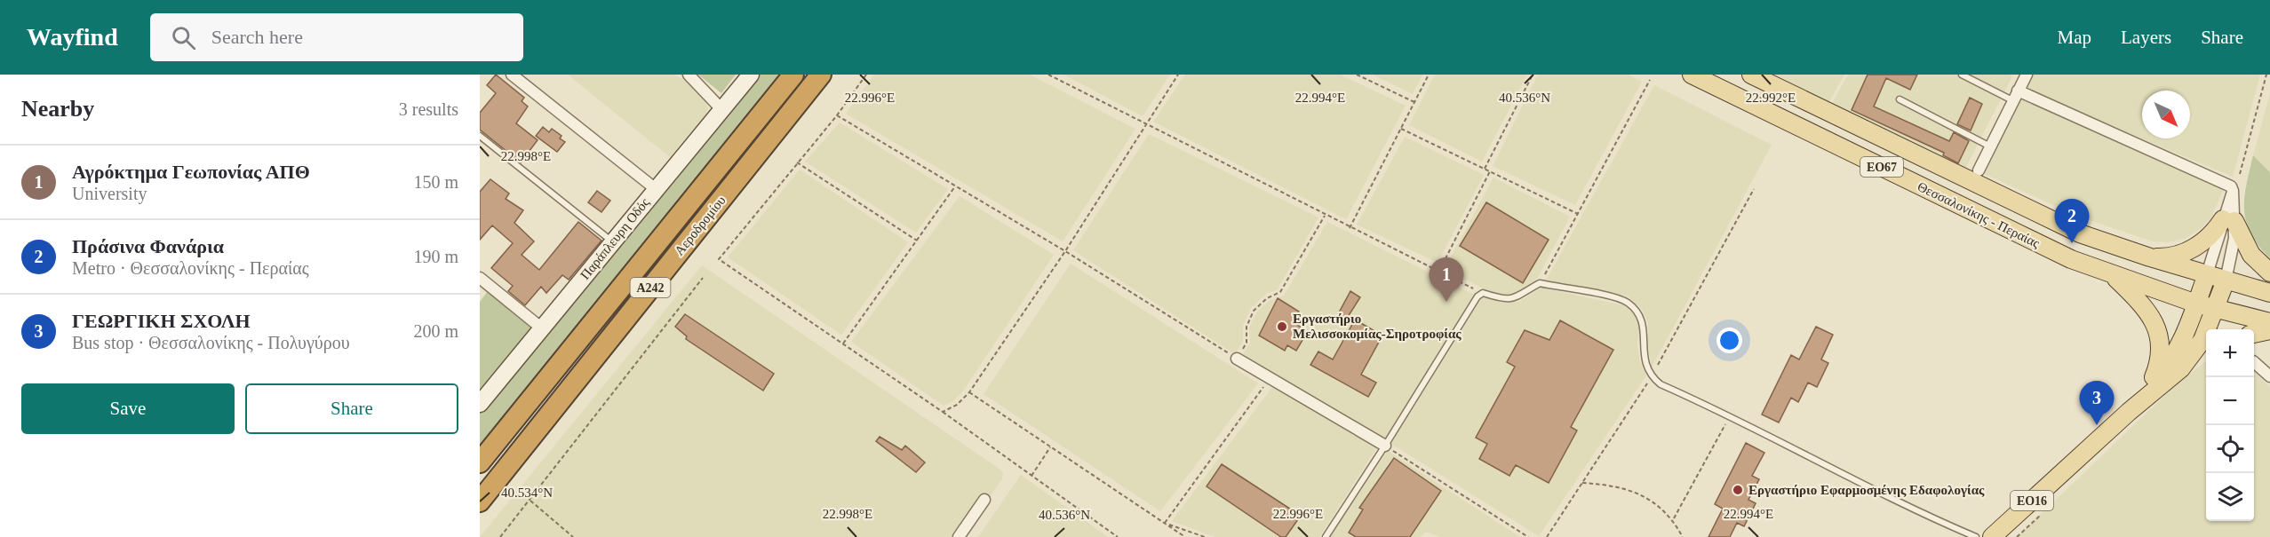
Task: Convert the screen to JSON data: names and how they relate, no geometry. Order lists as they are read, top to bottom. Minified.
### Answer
{"streets":{"highway":["Αεροδρομίου","Α242"],"main road":["ΕΟ67","Θεσσαλονίκης - Περαίας","ΕΟ16"],"street":["Παράπλευρη Οδός"]},"crossings":[["ΕΟ67","Θεσσαλονίκης - Περαίας"],["ΕΟ67","ΕΟ16"],["Θεσσαλονίκης - Περαίας","ΕΟ16"]],"places":["Εργαστήριο Μελισσοκομίας-Σηροτροφίας","Εργαστήριο Εφαρμοσμένης Εδαφολογίας"],"north":"bottom right","page":{"header":"Wayfind","search":"Search here","nav":["Map","Layers","Share"],"heading":["Nearby","3 results"],"list":[{"mark":"1","name":"Αγρόκτημα Γεωπονίας ΑΠΘ","note":"University","value":"150 m"},{"mark":"2","name":"Πράσινα Φανάρια","note":"Metro · Θεσσαλονίκης - Περαίας","value":"190 m"},{"mark":"3","name":"ΓΕΩΡΓΙΚΗ ΣΧΟΛΗ","note":"Bus stop · Θεσσαλονίκης - Πολυγύρου","value":"200 m"}],"pins":["2","1","3"],"map_buttons":["+","−"],"buttons":["Save","Share"]},"coordinates":["40.536°N","22.996°E","22.994°E","22.992°E","22.998°E","40.534°N"]}
